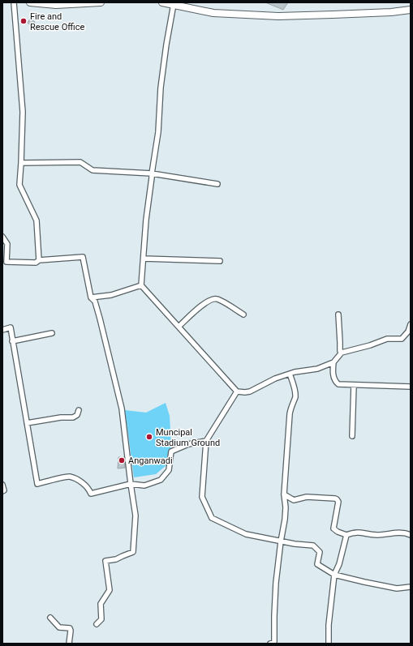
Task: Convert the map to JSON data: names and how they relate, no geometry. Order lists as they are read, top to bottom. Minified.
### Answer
{"places":["Fire and Rescue Office","Muncipal Stadium Ground","Anganwadi"]}
